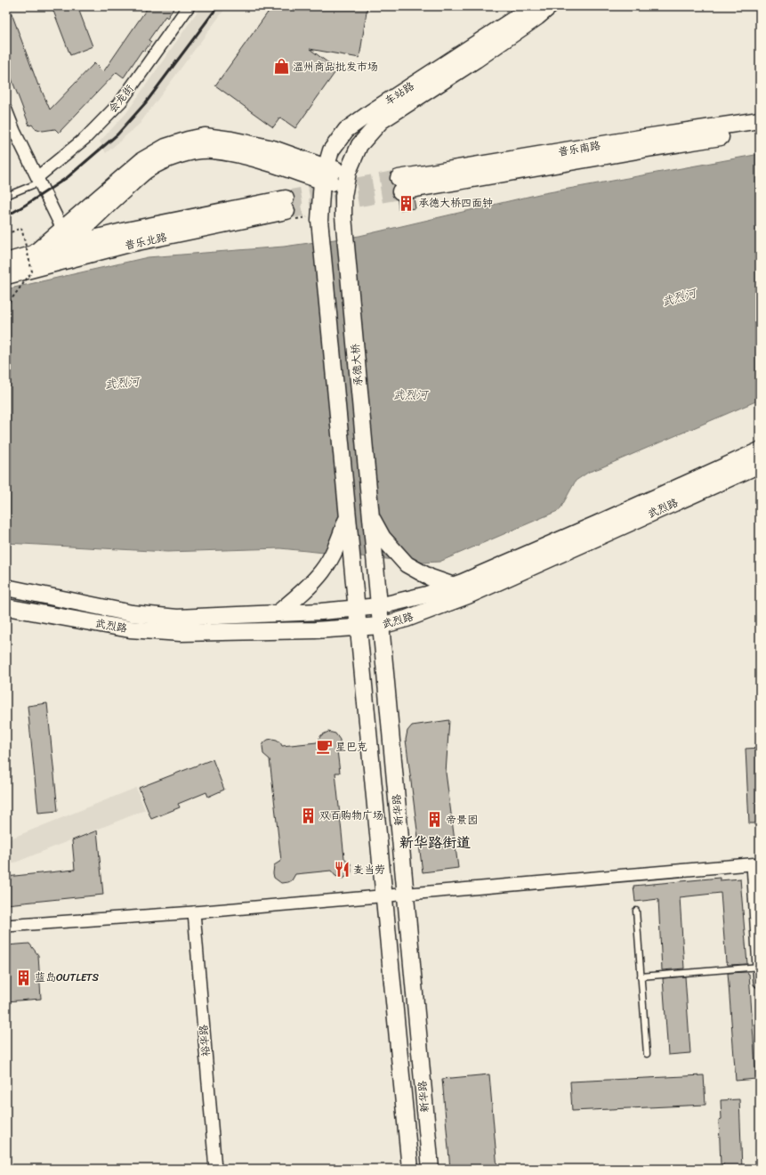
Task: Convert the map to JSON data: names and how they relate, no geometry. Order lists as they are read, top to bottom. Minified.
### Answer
{"streets":{"main road":["车站路","普乐南路","普乐北路","承德大桥","武烈路","新华路"],"street":["会龙街","裕华路"]},"crossings":[["车站路","承德大桥"],["车站路","新华路"],["承德大桥","新华路"],["武烈路","新华路"]],"districts":["新华路街道"],"water":["武烈河"],"places":{"shop":["温州商品批发市场"],"building":["承德大桥四面钟","双百购物广场","帝景园","蓝岛OUTLETS"],"cafe":["星巴克"],"restaurant":["麦当劳"]}}
